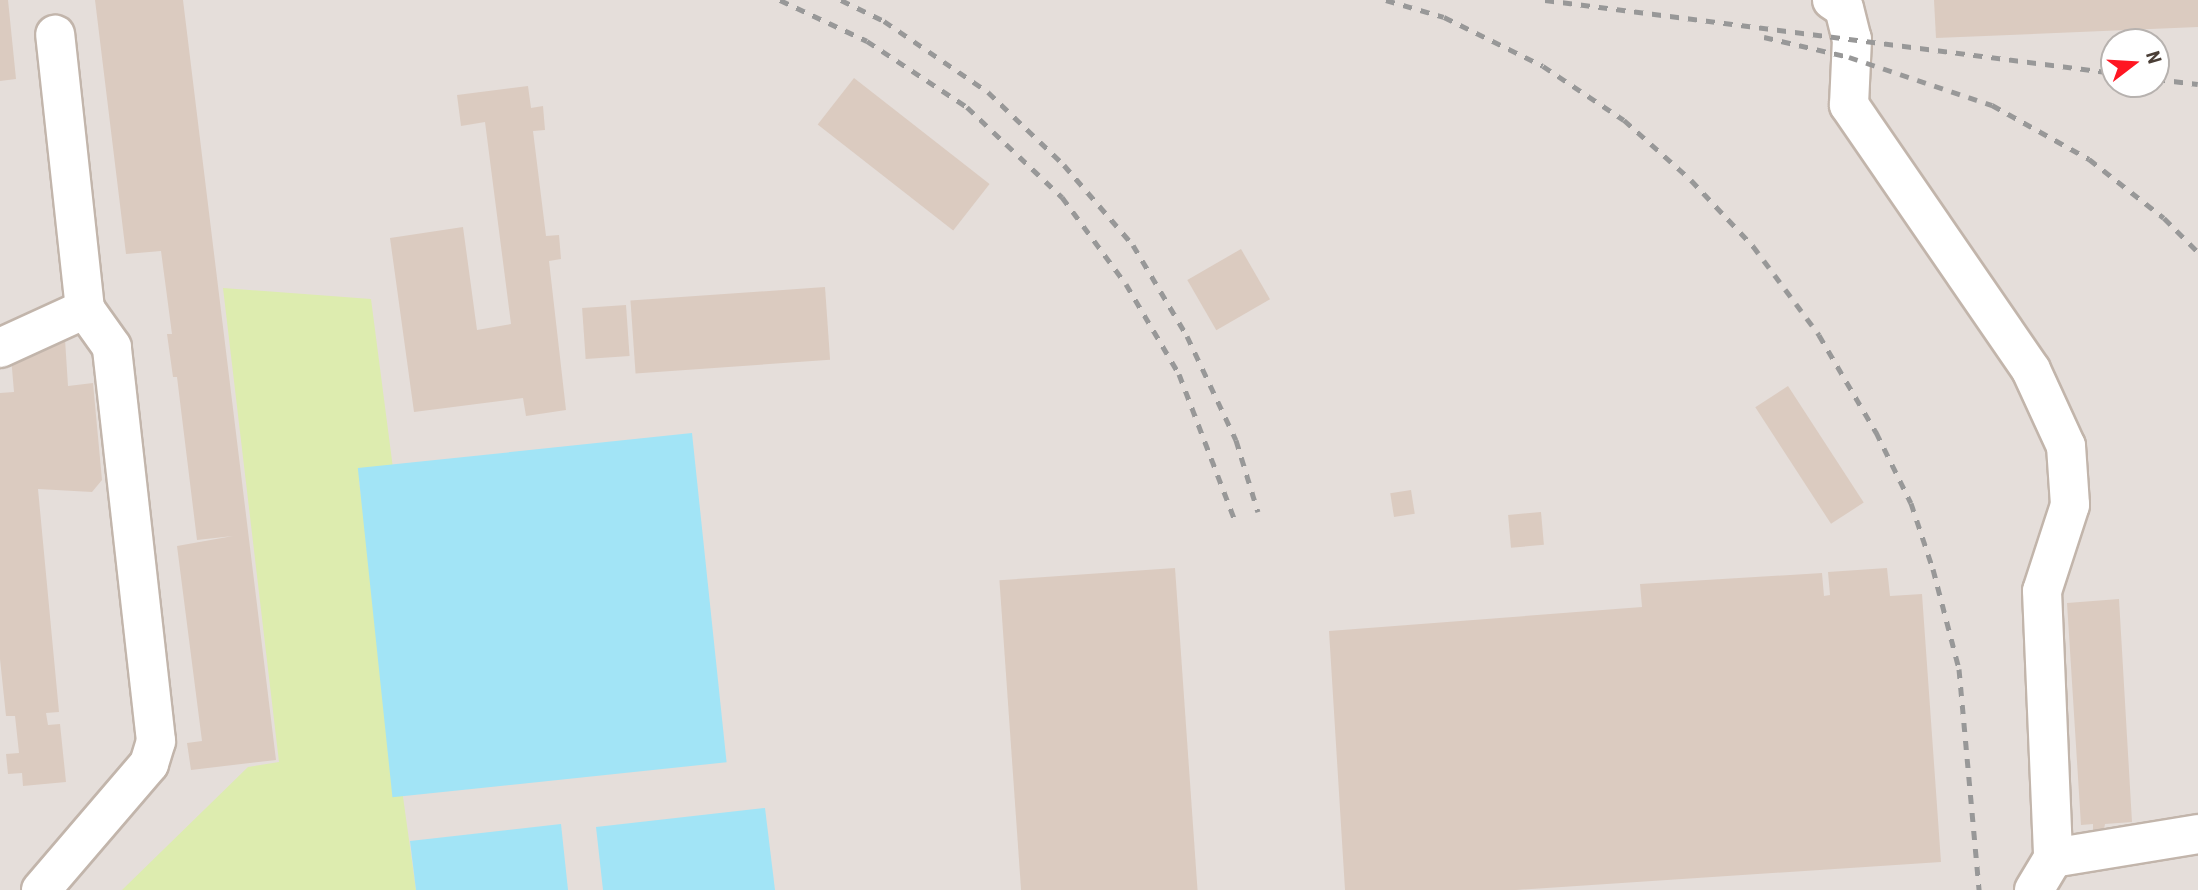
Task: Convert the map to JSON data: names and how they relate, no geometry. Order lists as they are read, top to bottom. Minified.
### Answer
{"north":"right"}
